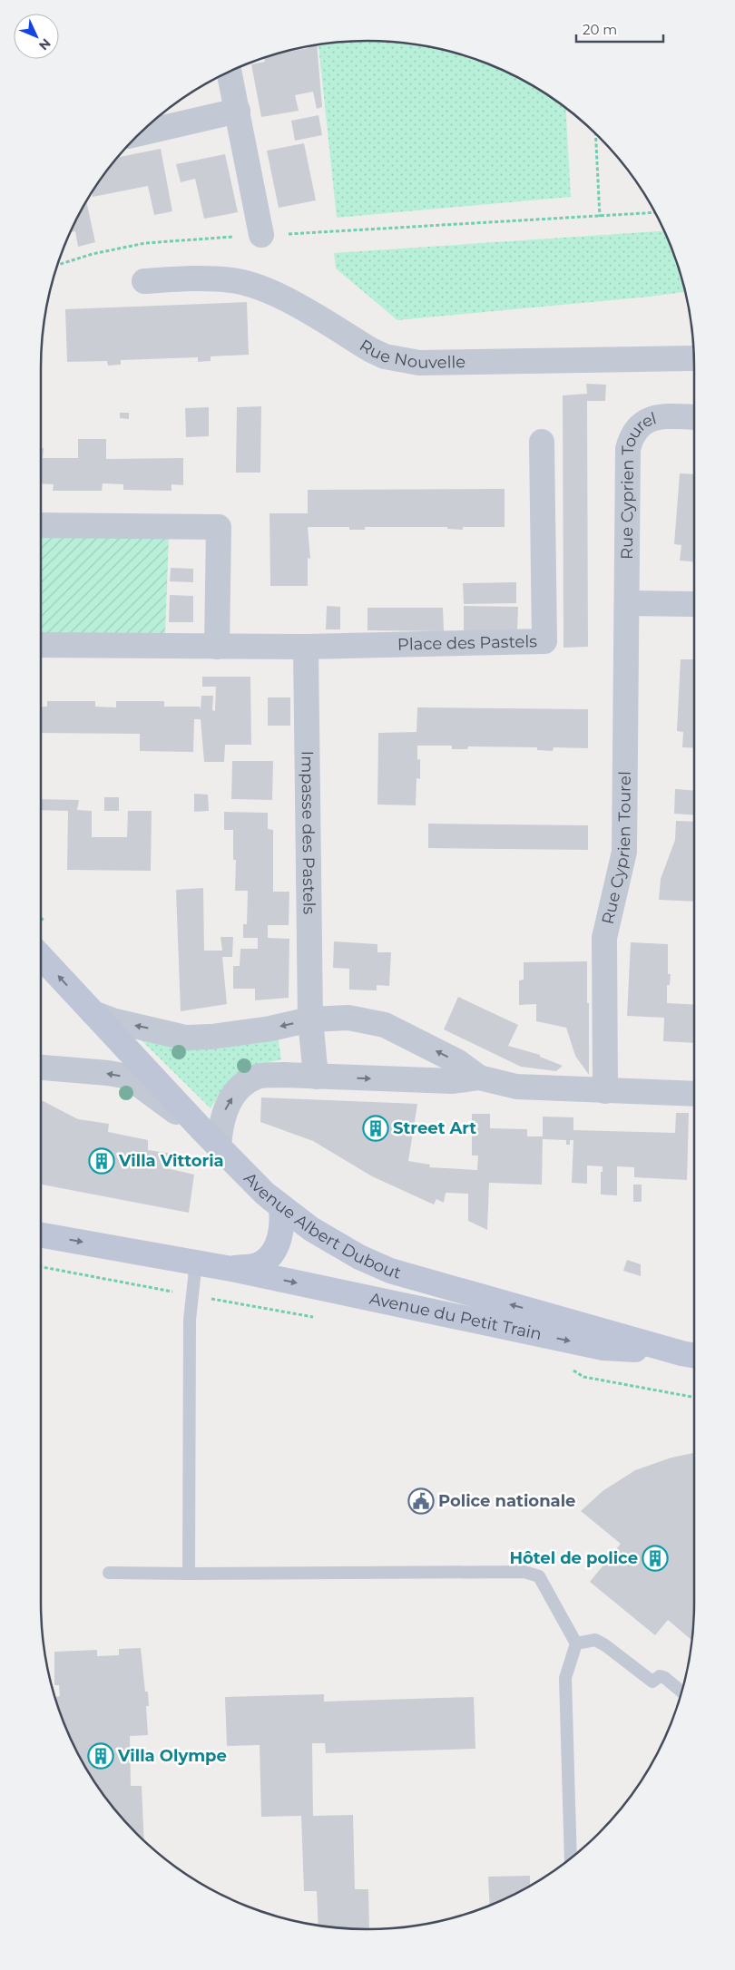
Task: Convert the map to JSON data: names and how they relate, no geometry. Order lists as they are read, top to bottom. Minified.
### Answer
{"streets":{"main road":["Avenue Albert Dubout","Avenue du Petit Train"],"street":["Rue Nouvelle","Rue Cyprien Tourel","Place des Pastels","Impasse des Pastels"]},"crossings":[["Place des Pastels","Impasse des Pastels"],["Avenue Albert Dubout","Avenue du Petit Train"]],"one_way":["Avenue Albert Dubout","Avenue du Petit Train"],"places":{"building":["Street Art","Villa Vittoria","Hôtel de police","Villa Olympe"],"public building":["Police nationale"]},"scale_bar":"20 m","north":"bottom right"}
